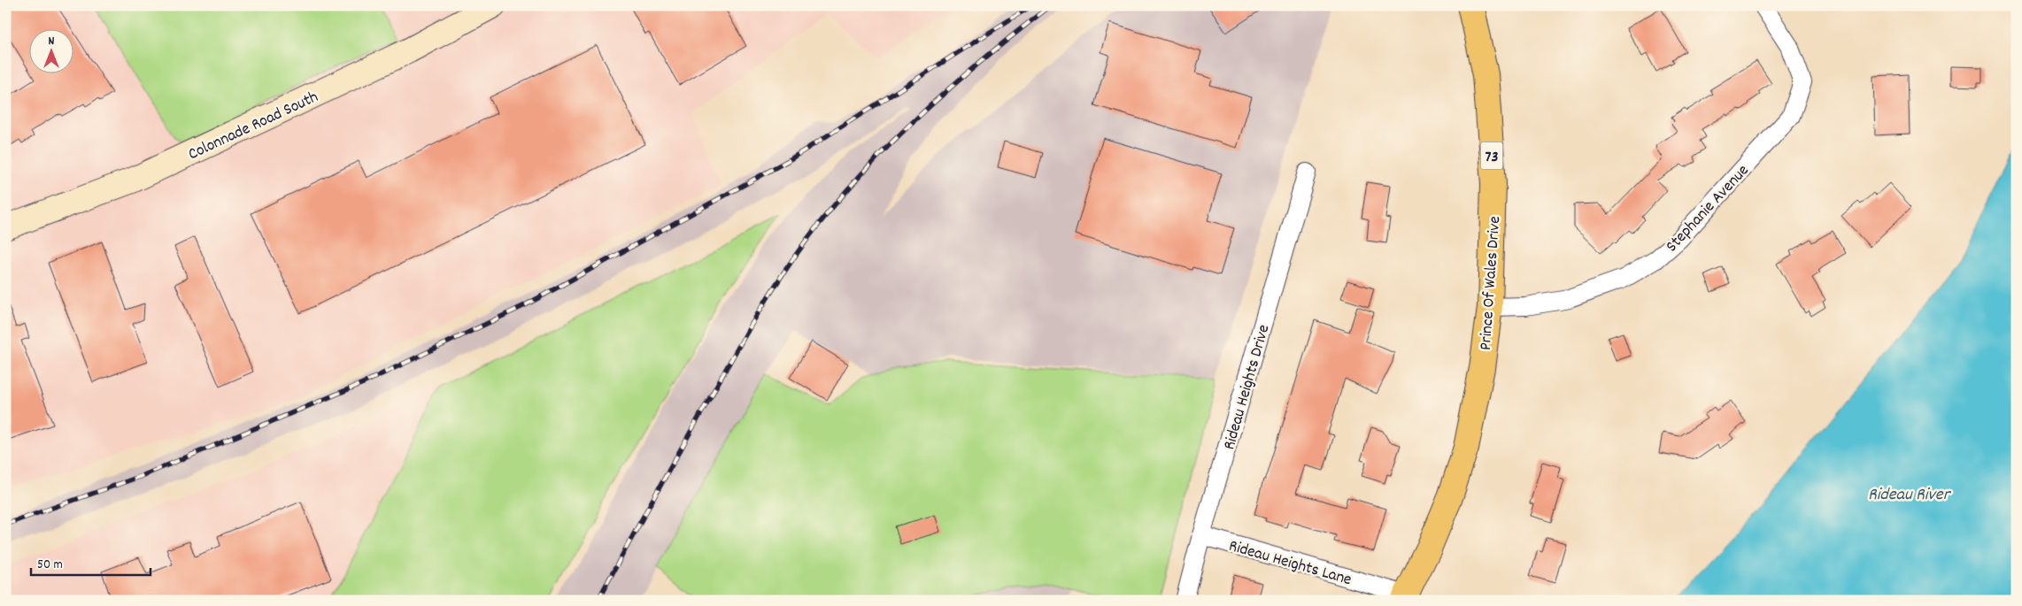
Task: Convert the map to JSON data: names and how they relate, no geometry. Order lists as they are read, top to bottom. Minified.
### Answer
{"streets":{"main road":["73","Prince Of Wales Drive"],"street":["Colonnade Road South","Stephanie Avenue","Rideau Heights Drive","Rideau Heights Lane"]},"crossings":[["Stephanie Avenue","Prince Of Wales Drive"],["Prince Of Wales Drive","Rideau Heights Lane"],["Rideau Heights Drive","Rideau Heights Lane"]],"water":["Rideau River"],"scale_bar":"50 m","north":"top"}
